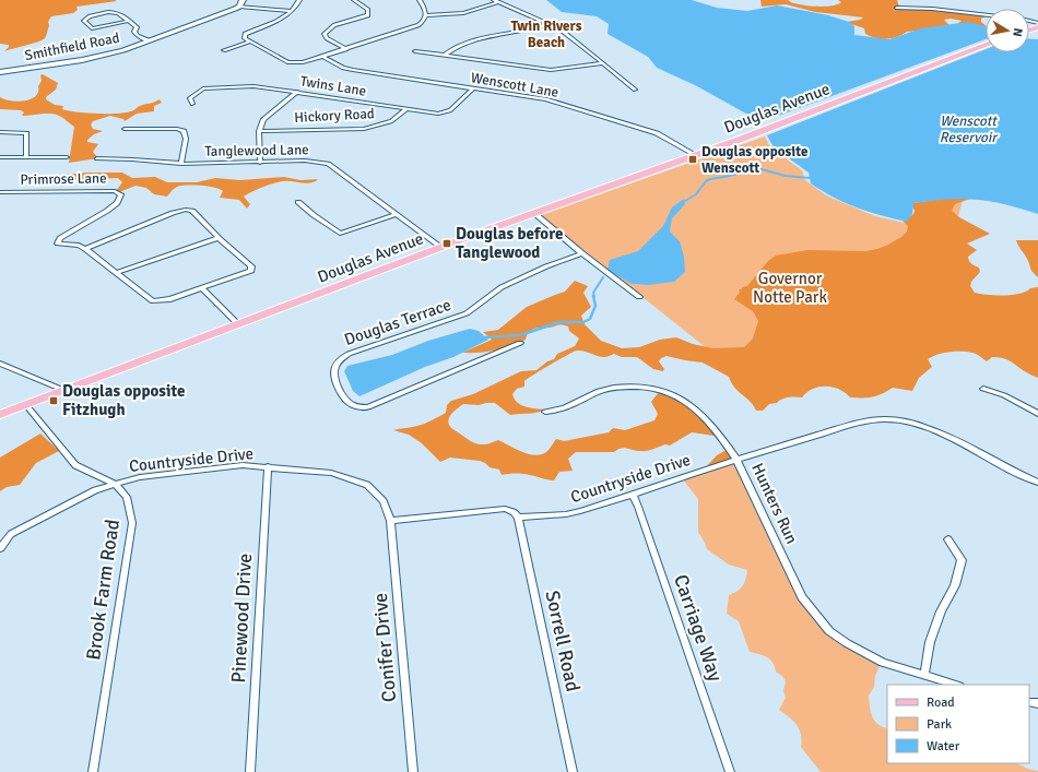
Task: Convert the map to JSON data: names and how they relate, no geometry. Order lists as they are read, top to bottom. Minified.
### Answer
{"streets":{"main road":["Douglas Avenue"],"street":["Smithfield Road","Wenscott Lane","Twins Lane","Hickory Road","Tanglewood Lane","Primrose Lane","Douglas Terrace","Countryside Drive","Hunters Run","Brook Farm Road","Pinewood Drive","Carriage Way","Sorrell Road","Conifer Drive"]},"crossings":[["Wenscott Lane","Twins Lane"],["Wenscott Lane","Douglas Avenue"],["Twins Lane","Hickory Road"],["Douglas Avenue","Tanglewood Lane"],["Douglas Avenue","Brook Farm Road"],["Countryside Drive","Hunters Run"],["Countryside Drive","Brook Farm Road"],["Countryside Drive","Pinewood Drive"],["Countryside Drive","Carriage Way"],["Countryside Drive","Sorrell Road"],["Countryside Drive","Conifer Drive"]],"districts":["Twin Rivers Beach"],"water":["Wenscott Reservoir"],"parks":["Governor Notte Park"],"places":{"transit":["Douglas opposite Wenscott","Douglas before Tanglewood","Douglas opposite Fitzhugh"]},"legend":["Road","Park","Water"],"north":"right"}
